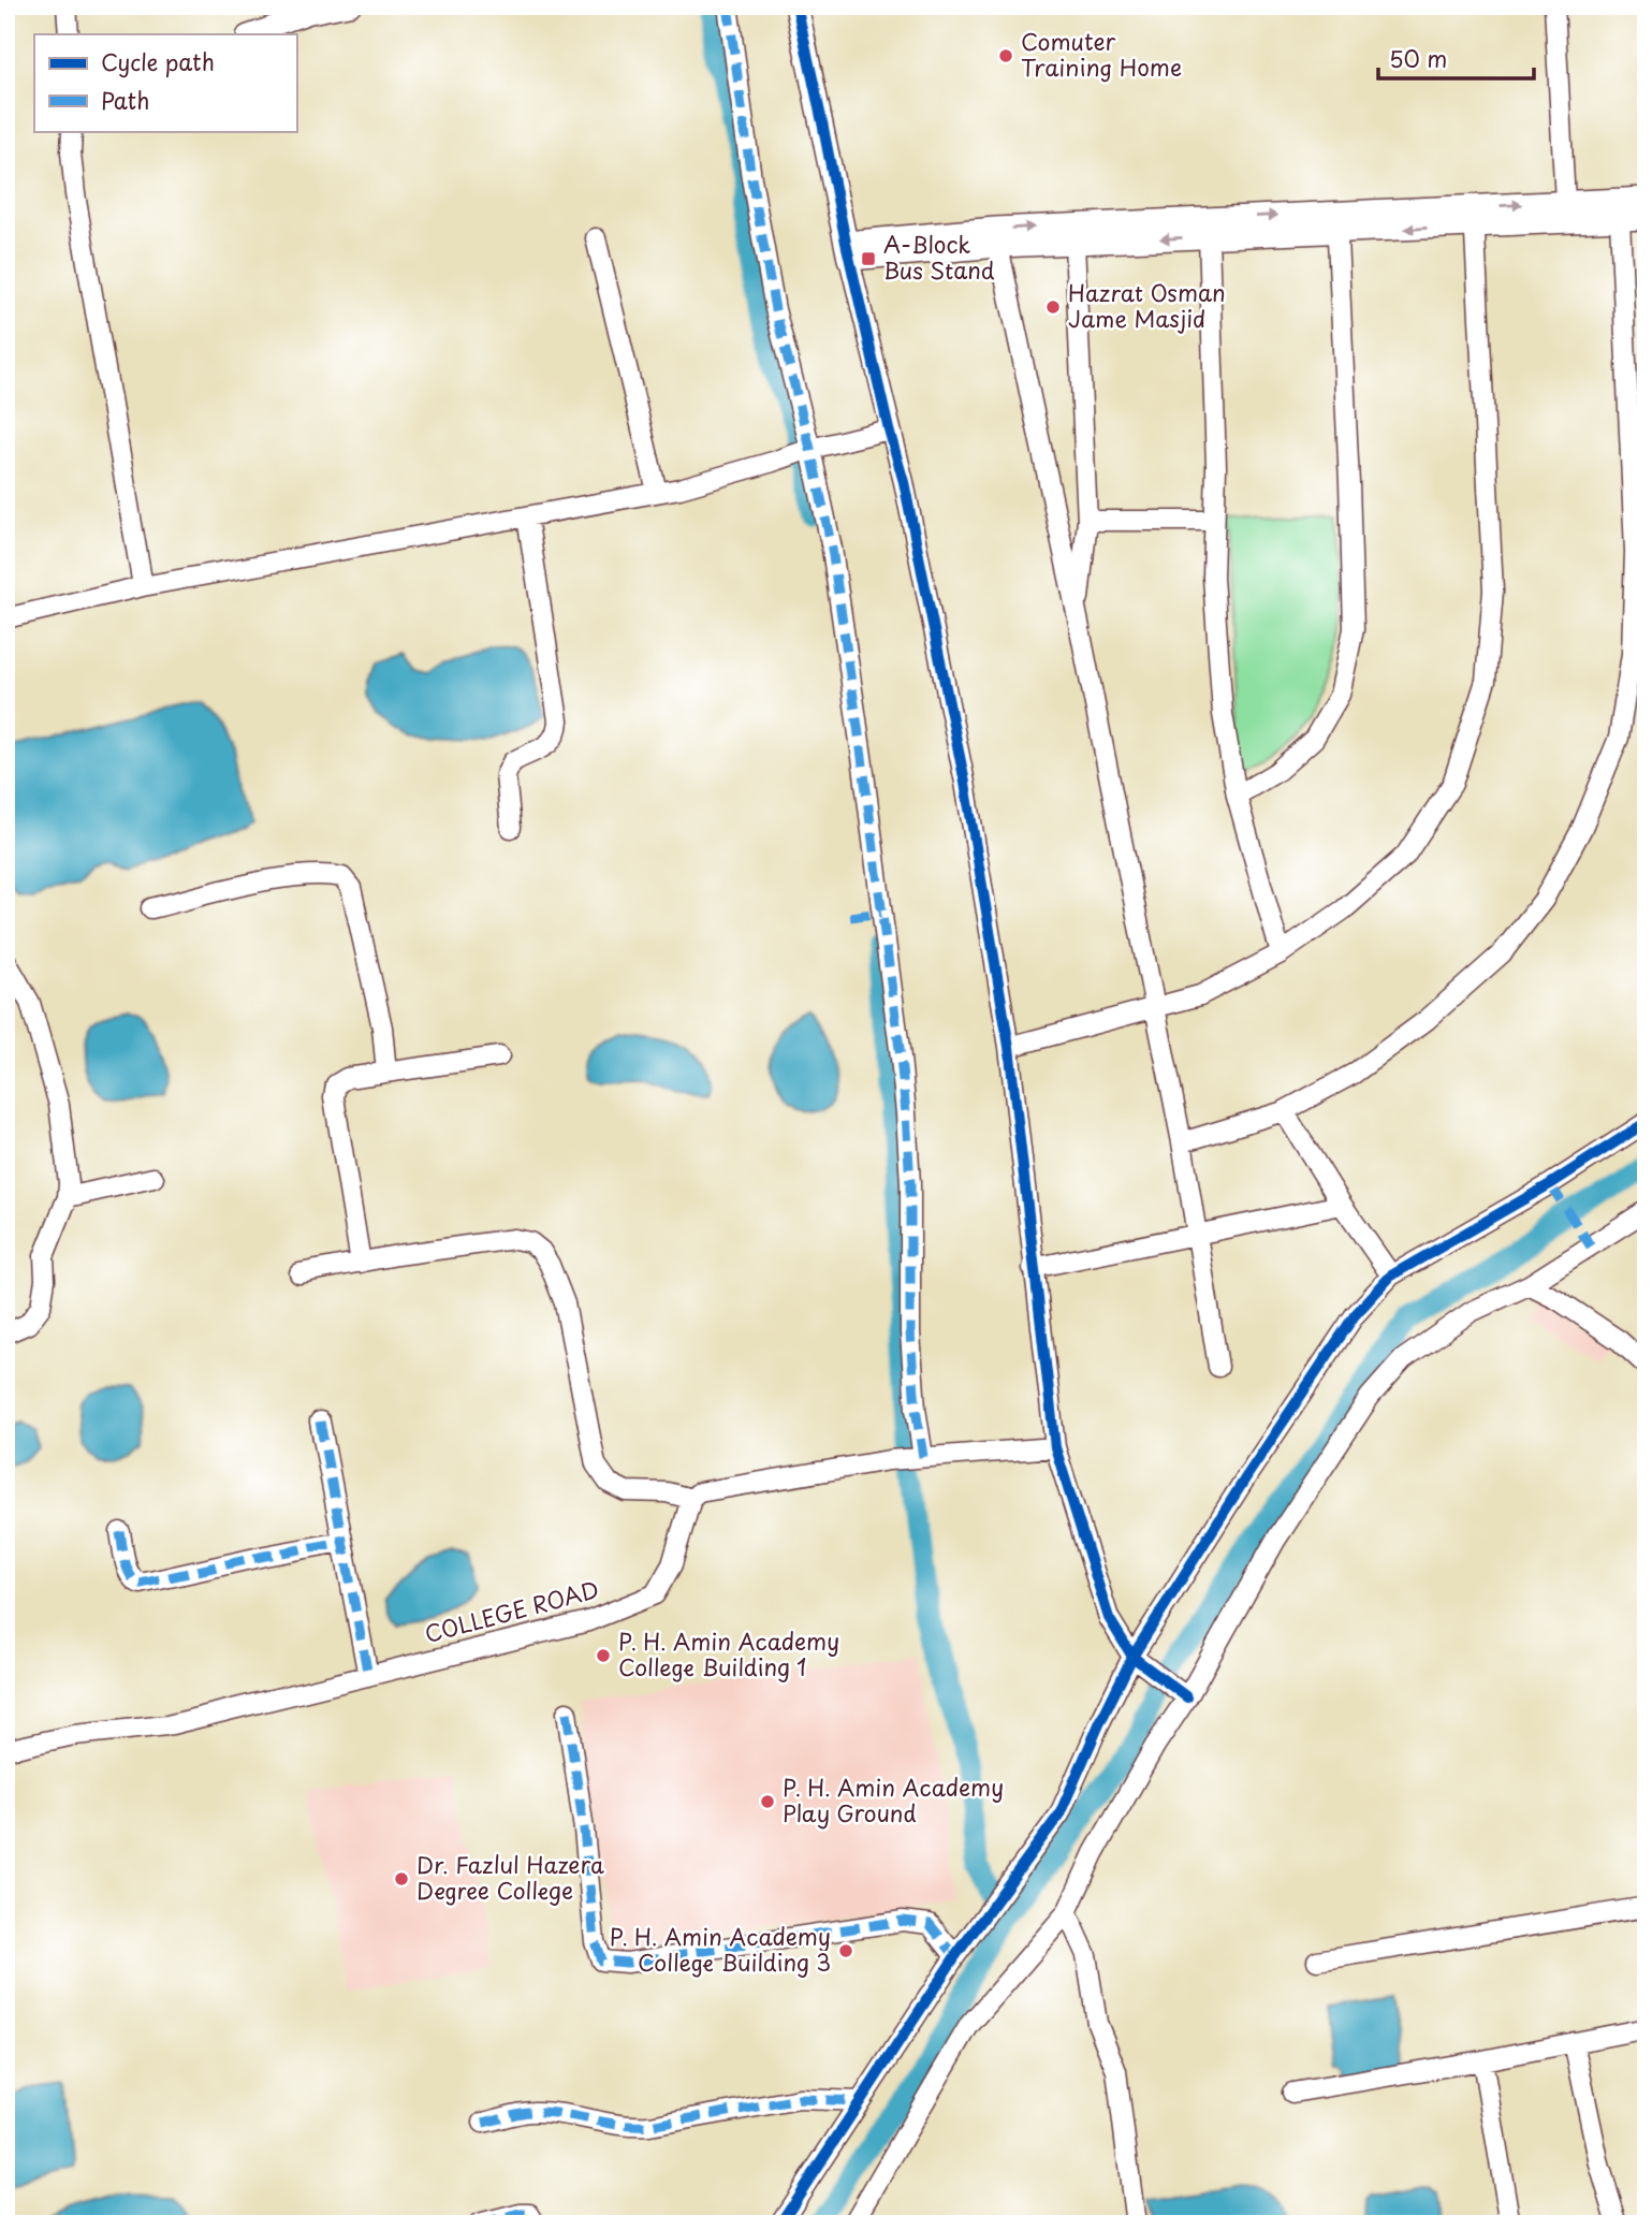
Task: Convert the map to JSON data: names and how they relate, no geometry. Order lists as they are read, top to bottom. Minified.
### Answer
{"streets":{"street":["COLLEGE ROAD"]},"places":{"other":["Comuter Training Home","Hazrat Osman Jame Masjid","P. H. Amin Academy College Building 1","P. H. Amin Academy Play Ground","Dr. Fazlul Hazera Degree College","P. H. Amin Academy College Building 3"],"transit":["A-Block Bus Stand"]},"legend":["Cycle path","Path"],"scale_bar":"50 m"}
